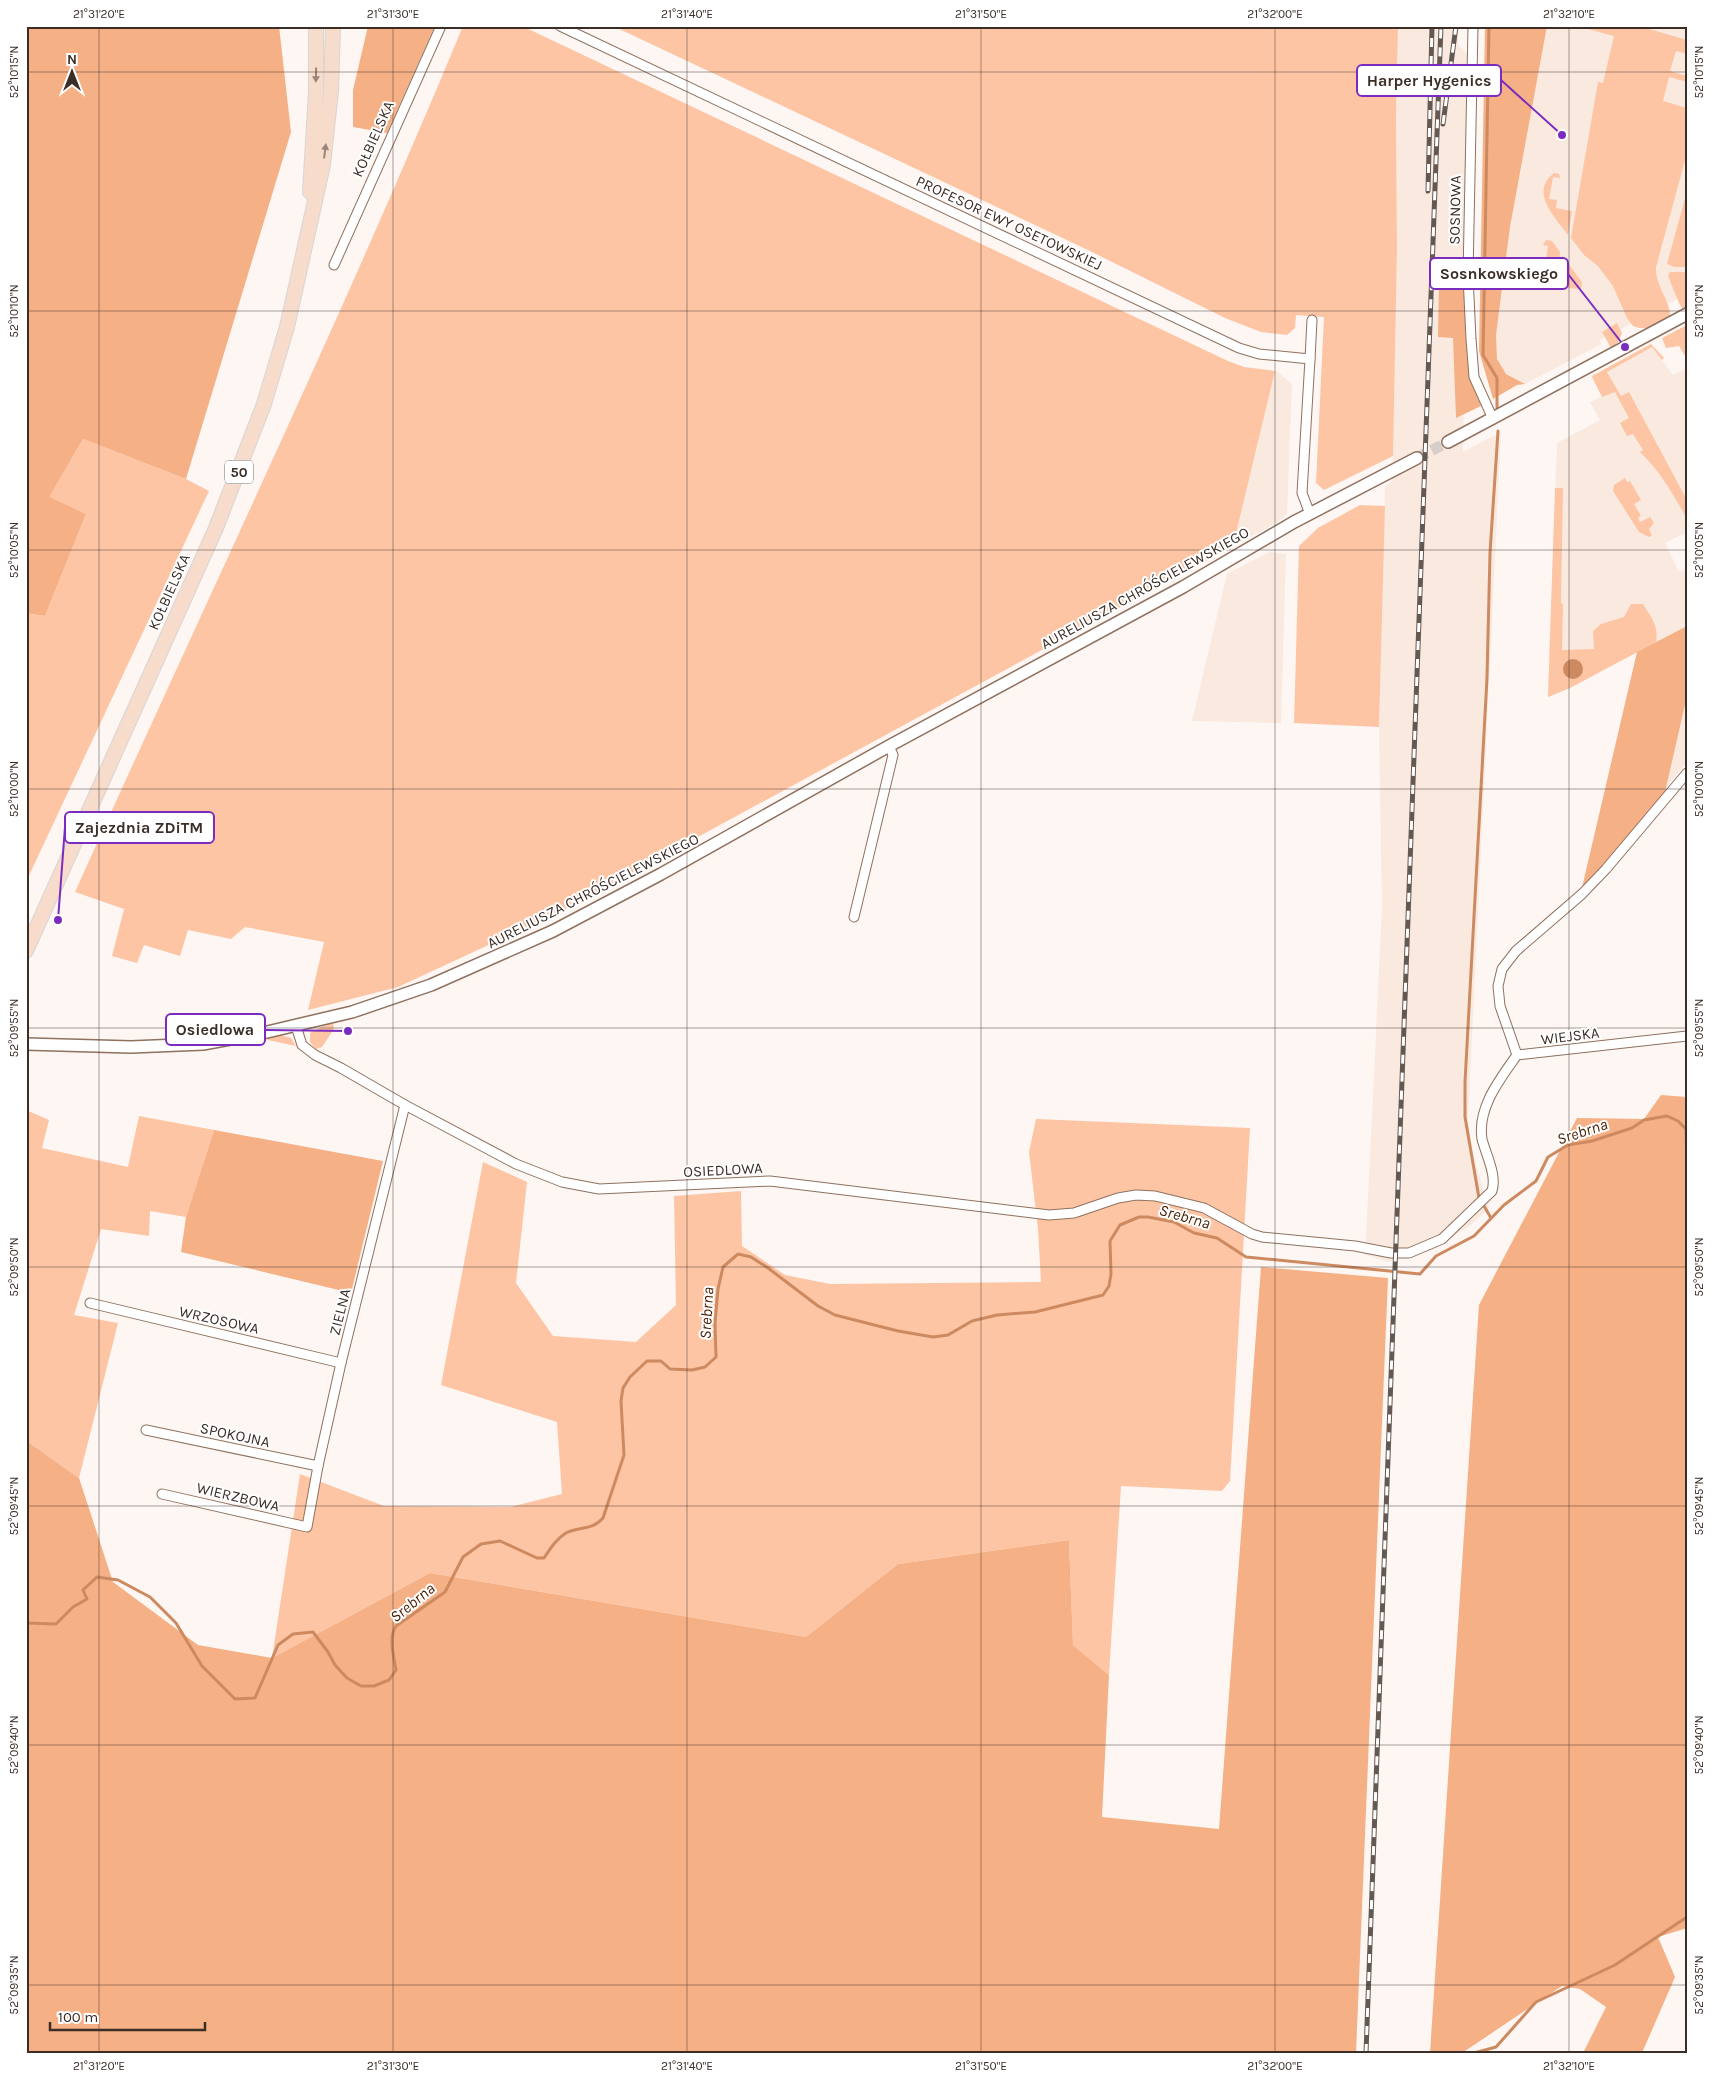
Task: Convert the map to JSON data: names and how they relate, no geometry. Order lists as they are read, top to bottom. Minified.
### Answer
{"streets":{"main road":["KOŁBIELSKA","50"],"street":["SOSNOWA","PROFESOR EWY OSETOWSKIEJ","AURELIUSZA CHRÓŚCIELEWSKIEGO","WIEJSKA","OSIEDLOWA","ZIELNA","WRZOSOWA","SPOKOJNA","WIERZBOWA"]},"crossings":[["KOŁBIELSKA","50"],["AURELIUSZA CHRÓŚCIELEWSKIEGO","OSIEDLOWA"],["WIEJSKA","OSIEDLOWA"],["OSIEDLOWA","ZIELNA"],["ZIELNA","WRZOSOWA"],["ZIELNA","SPOKOJNA"],["ZIELNA","WIERZBOWA"]],"water":["Srebrna"],"places":["Harper Hygenics","Sosnkowskiego","Zajezdnia ZDiTM","Osiedlowa"],"scale_bar":"100 m","north":"top","coordinates":["21°31'20\"E","21°31'30\"E","21°31'40\"E","21°31'50\"E","21°32'00\"E","21°32'10\"E","52°10'15\"N","52°10'10\"N","52°10'05\"N","52°10'00\"N","52°09'55\"N","52°09'50\"N","52°09'45\"N","52°09'40\"N","52°09'35\"N"]}
